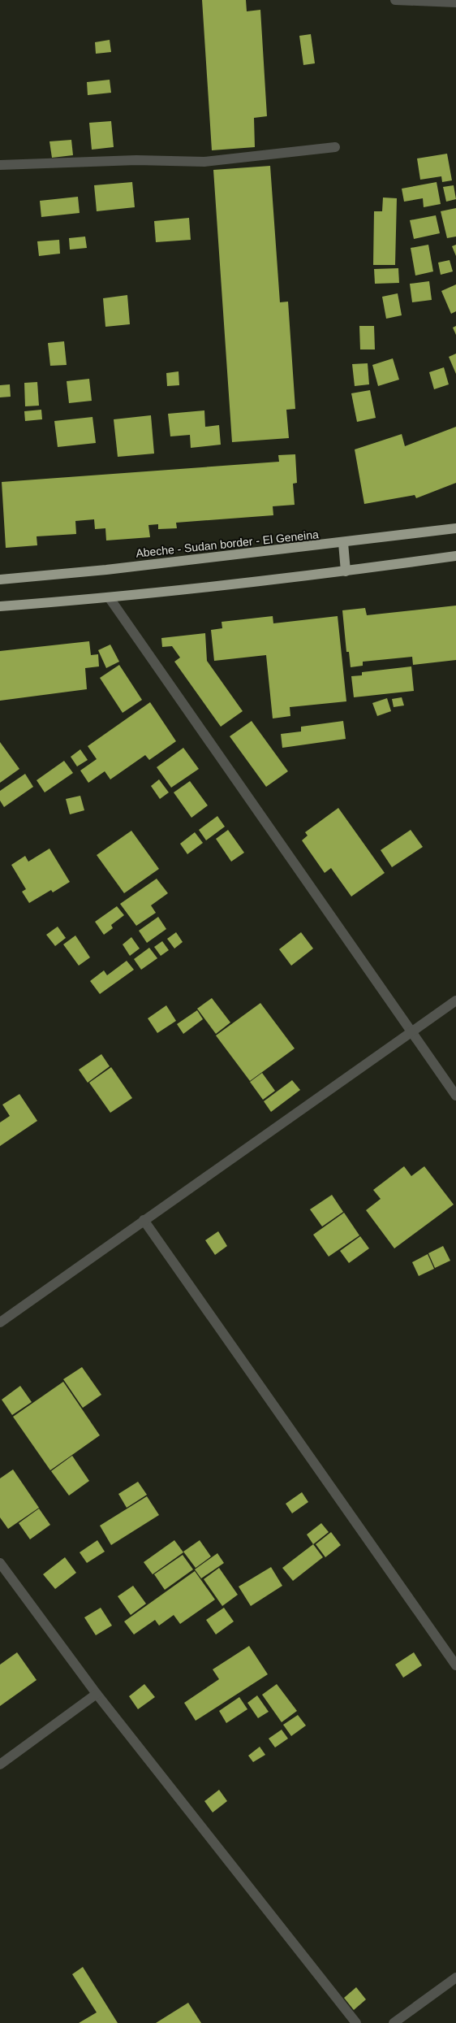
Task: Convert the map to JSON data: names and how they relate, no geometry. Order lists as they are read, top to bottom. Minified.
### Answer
{"streets":{"highway":["Abeche - Sudan border - El Geneina"]}}
